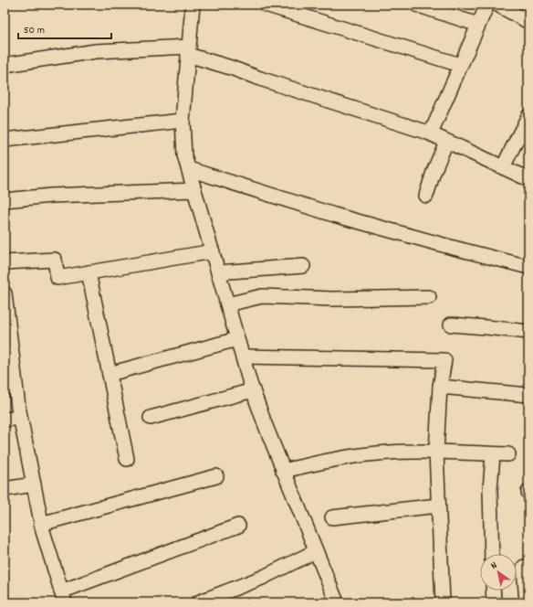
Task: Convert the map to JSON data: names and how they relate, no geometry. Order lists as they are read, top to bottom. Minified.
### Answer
{"scale_bar":"50 m","north":"top left"}
